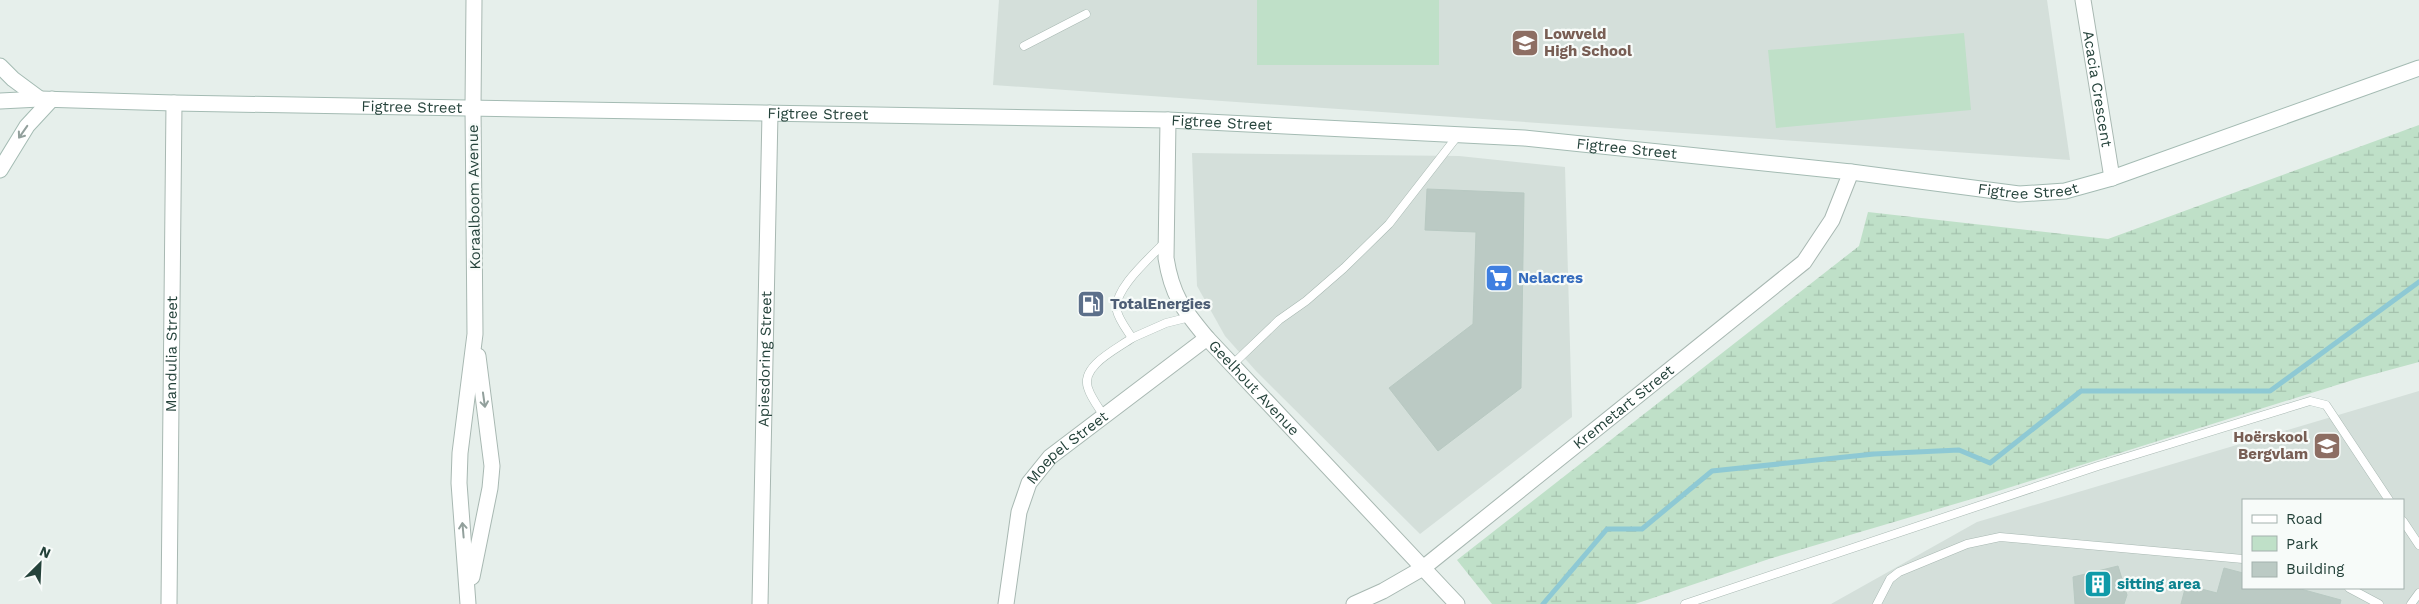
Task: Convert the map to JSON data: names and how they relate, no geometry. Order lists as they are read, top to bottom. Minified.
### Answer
{"streets":{"street":["Acacia Crescent","Figtree Street","Koraalboom Avenue","Mandulia Street","Apiesdoring Street","Geelhout Avenue","Kremetart Street","Moepel Street"]},"crossings":[["Acacia Crescent","Figtree Street"],["Figtree Street","Koraalboom Avenue"],["Figtree Street","Mandulia Street"],["Figtree Street","Apiesdoring Street"],["Figtree Street","Geelhout Avenue"],["Figtree Street","Kremetart Street"],["Geelhout Avenue","Kremetart Street"],["Geelhout Avenue","Moepel Street"]],"places":{"school or university":["Lowveld High School","Hoërskool Bergvlam"],"supermarket":["Nelacres"],"fuel station":["TotalEnergies"],"building":["sitting area"]},"legend":["Road","Park","Building"],"north":"top right"}
